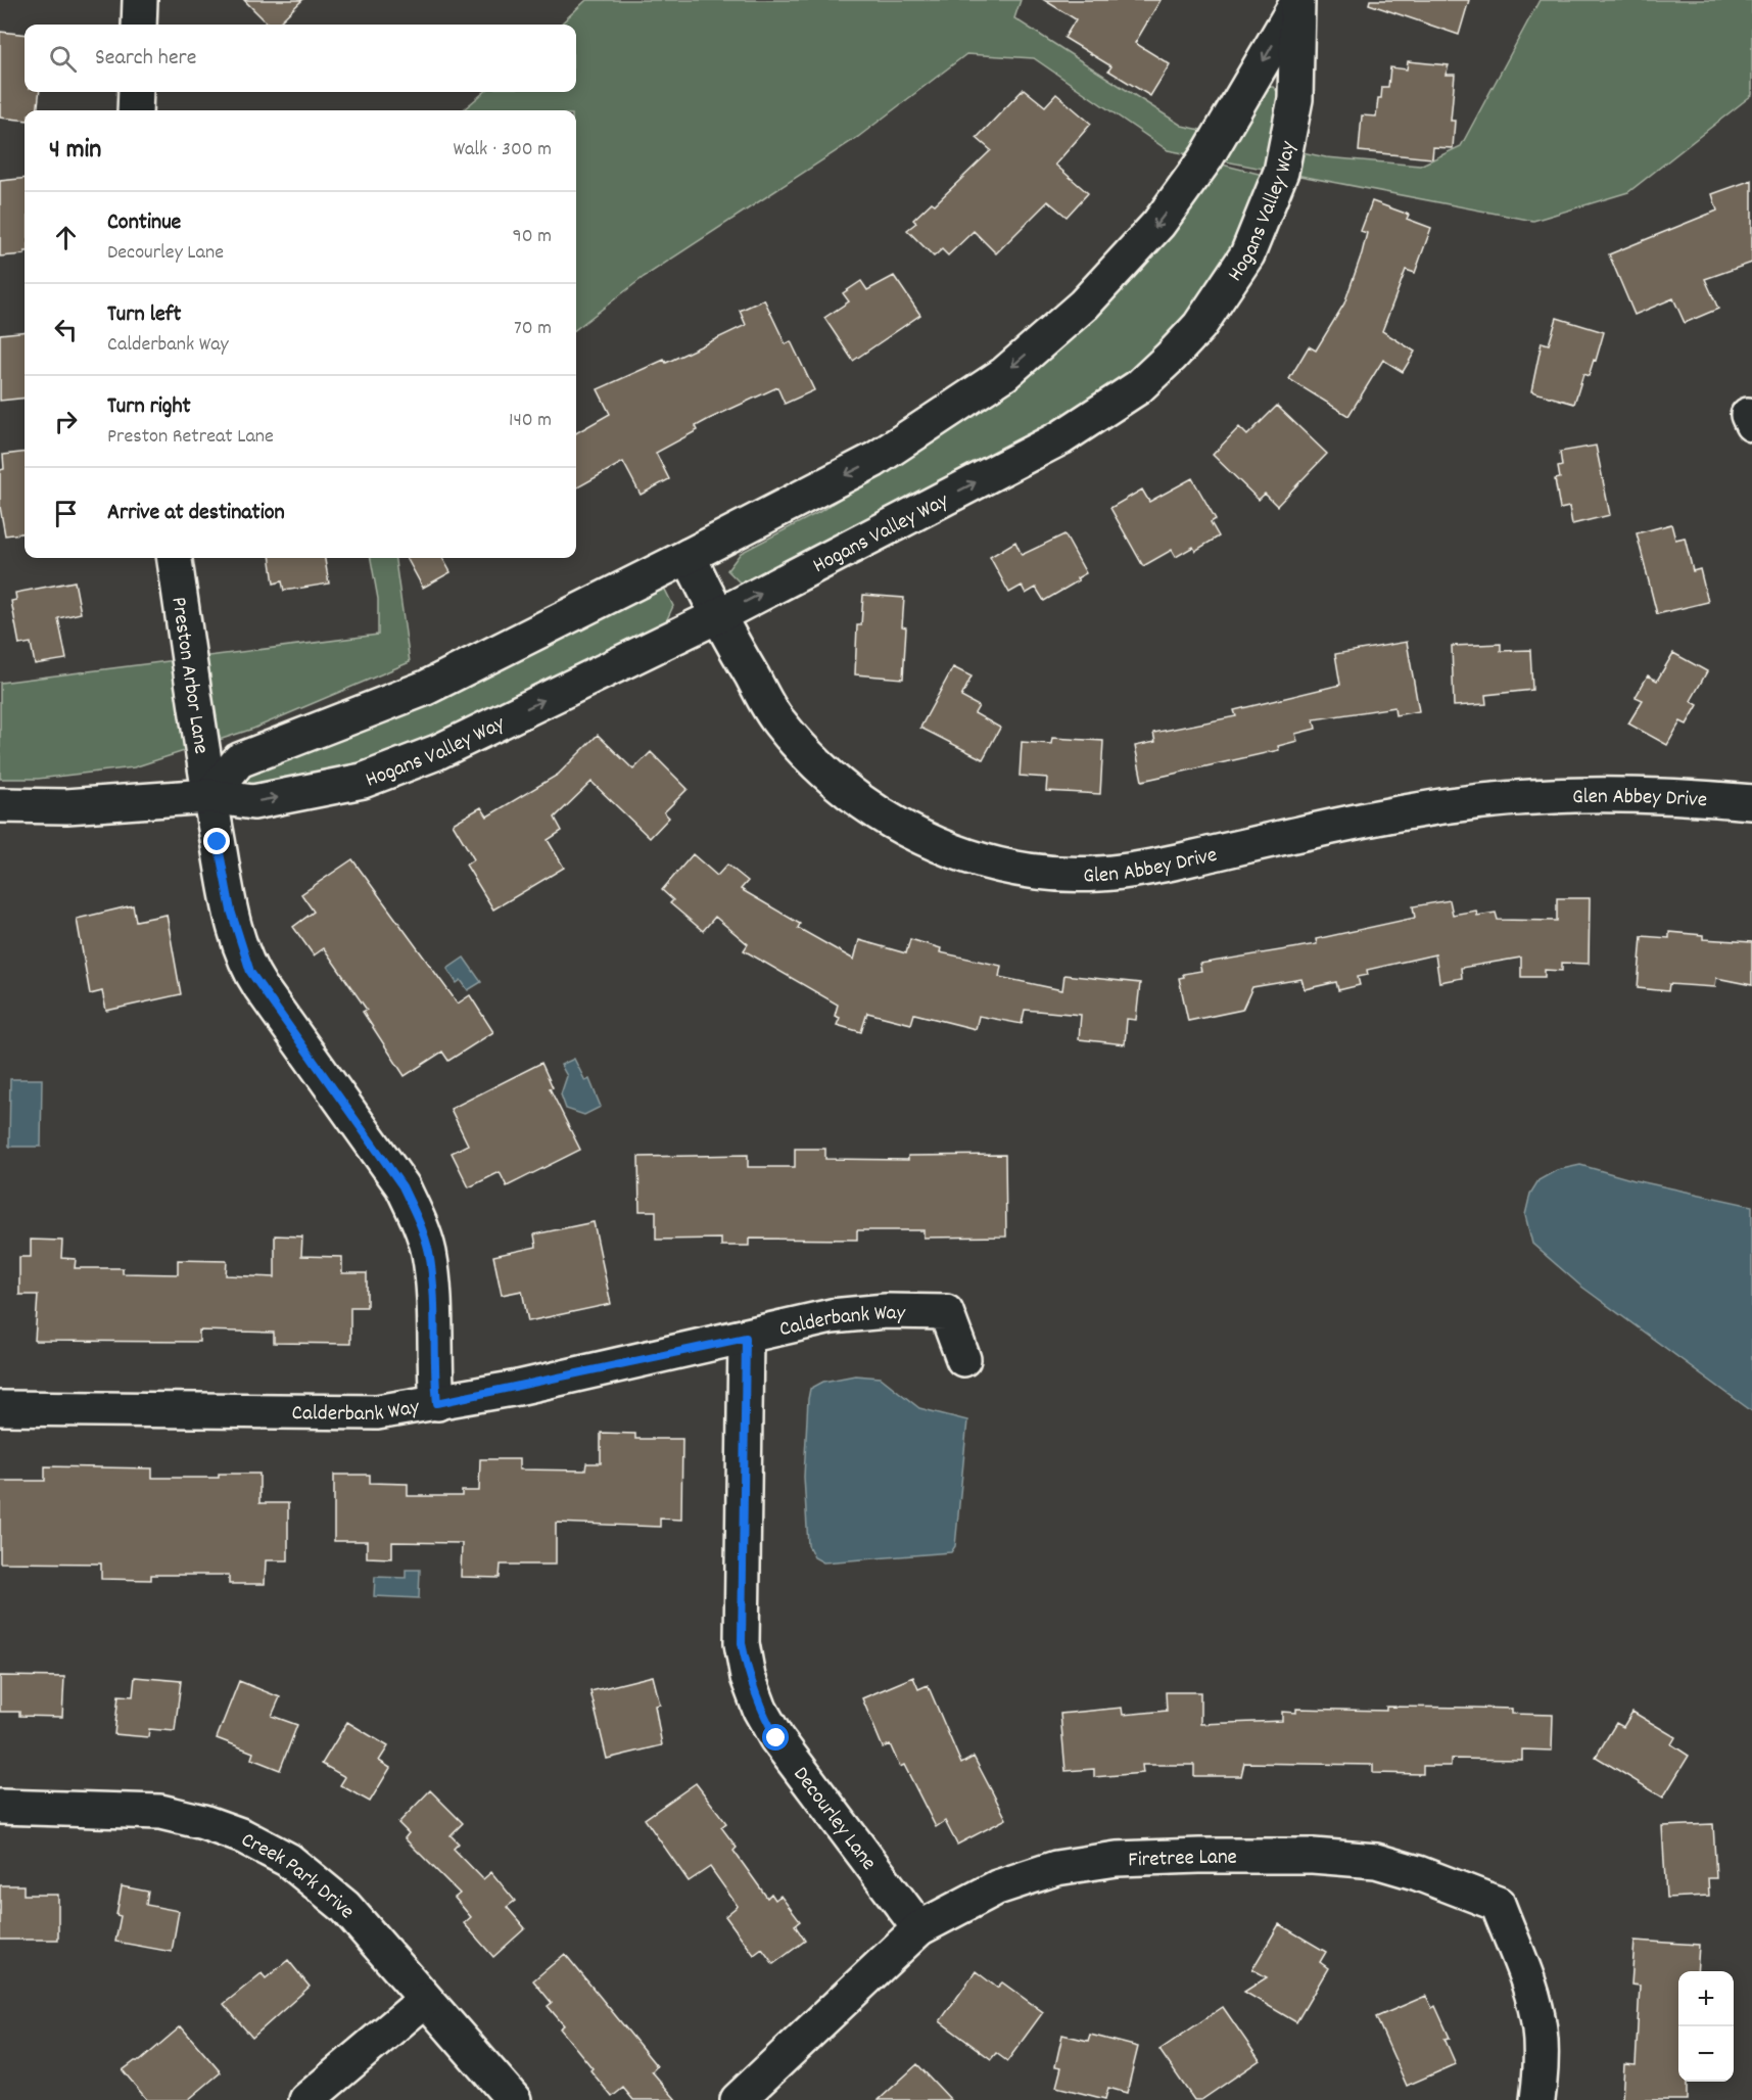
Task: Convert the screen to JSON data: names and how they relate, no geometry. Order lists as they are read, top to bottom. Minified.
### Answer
{"streets":{"street":["Hogans Valley Way","Preston Arbor Lane","Glen Abbey Drive","Calderbank Way","Decourley Lane","Firetree Lane","Creek Park Drive"]},"crossings":[["Hogans Valley Way","Preston Arbor Lane"],["Hogans Valley Way","Glen Abbey Drive"],["Preston Arbor Lane","Calderbank Way"],["Calderbank Way","Decourley Lane"],["Decourley Lane","Firetree Lane"]],"page":{"search":"Search here","heading":["4 min","Walk · 300 m"],"list":[["Continue","Decourley Lane","90 m"],["Turn left","Calderbank Way","70 m"],["Turn right","Preston Retreat Lane","140 m"],"Arrive at destination"],"map_buttons":["+","−"]}}
